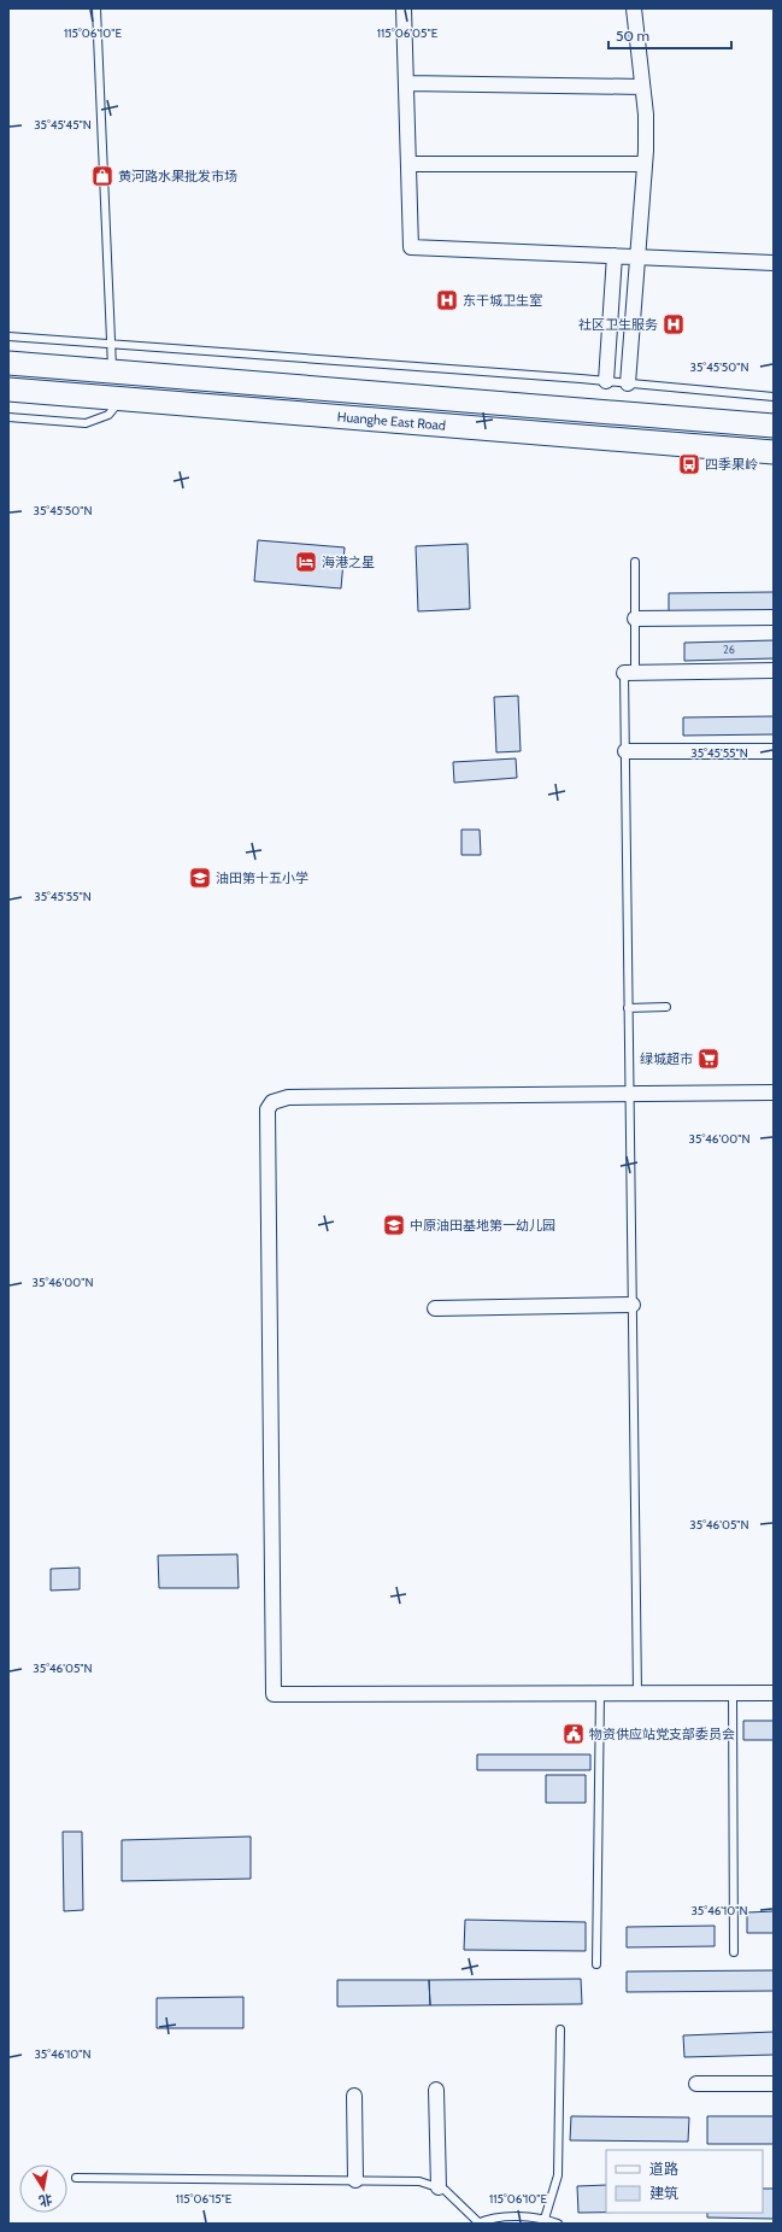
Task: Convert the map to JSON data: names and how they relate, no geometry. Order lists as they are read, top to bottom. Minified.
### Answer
{"streets":{"main road":["Huanghe East Road"]},"places":{"shop":["黄河路水果批发市场"],"hospital":["东干城卫生室","社区卫生服务"],"bus stop":["四季果岭"],"hotel":["海港之星"],"school or university":["油田第十五小学","中原油田基地第一幼儿园"],"supermarket":["绿城超市"],"public building":["物资供应站党支部委员会"]},"house_numbers":["26"],"legend":["道路","建筑"],"scale_bar":"50 m","north":"bottom","coordinates":["115°06'10\"E","115°06'05\"E","35°45'45\"N","35°45'50\"N","35°45'55\"N","35°46'00\"N","35°46'05\"N","35°46'10\"N","115°06'15\"E"]}
